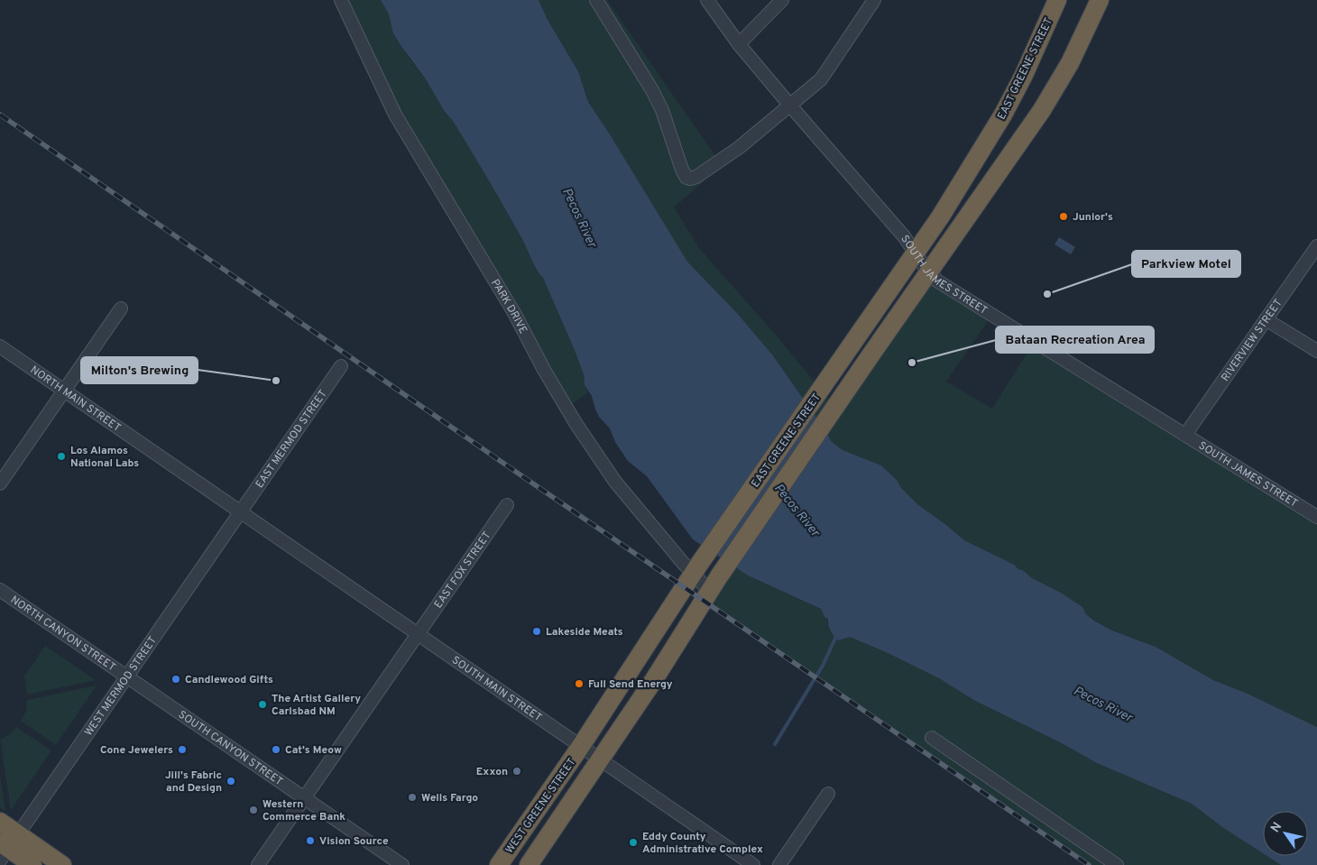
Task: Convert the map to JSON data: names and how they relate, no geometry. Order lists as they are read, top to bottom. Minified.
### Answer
{"streets":{"highway":["EAST GREENE STREET","WEST GREENE STREET"],"street":["SOUTH JAMES STREET","PARK DRIVE","RIVERVIEW STREET","NORTH MAIN STREET","EAST MERMOD STREET","EAST FOX STREET","NORTH CANYON STREET","WEST MERMOD STREET","SOUTH MAIN STREET","SOUTH CANYON STREET"]},"crossings":[["EAST GREENE STREET","SOUTH JAMES STREET"],["EAST GREENE STREET","PARK DRIVE"],["EAST GREENE STREET","SOUTH MAIN STREET"],["EAST GREENE STREET","WEST GREENE STREET"],["SOUTH JAMES STREET","RIVERVIEW STREET"],["NORTH MAIN STREET","EAST MERMOD STREET"],["NORTH MAIN STREET","WEST MERMOD STREET"],["NORTH MAIN STREET","SOUTH MAIN STREET"],["EAST MERMOD STREET","WEST MERMOD STREET"],["EAST MERMOD STREET","SOUTH MAIN STREET"],["EAST FOX STREET","SOUTH MAIN STREET"],["EAST FOX STREET","SOUTH CANYON STREET"],["NORTH CANYON STREET","WEST MERMOD STREET"],["NORTH CANYON STREET","SOUTH CANYON STREET"],["WEST MERMOD STREET","SOUTH MAIN STREET"],["WEST MERMOD STREET","SOUTH CANYON STREET"],["SOUTH MAIN STREET","WEST GREENE STREET"]],"water":["Pecos River"],"places":["Junior's","Parkview Motel","Bataan Recreation Area","Milton's Brewing","Los Alamos National Labs","Lakeside Meats","Candlewood Gifts","Full Send Energy","The Artist Gallery Carlsbad NM","Cone Jewelers","Cat's Meow","Exxon","Jill's Fabric and Design","Wells Fargo","Western Commerce Bank","Vision Source","Eddy County Administrative Complex"],"north":"top left"}
